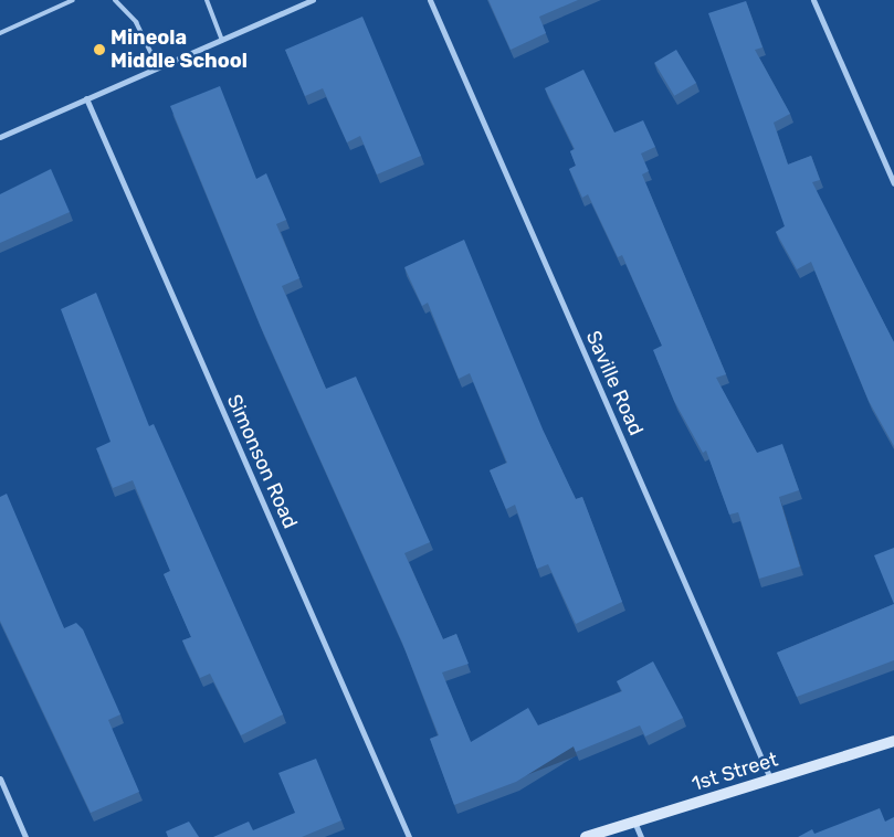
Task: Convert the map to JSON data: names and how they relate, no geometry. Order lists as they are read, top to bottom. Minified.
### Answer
{"streets":{"street":["Saville Road","Simonson Road","1st Street"]},"crossings":[["Saville Road","1st Street"]],"places":["Mineola Middle School"]}
